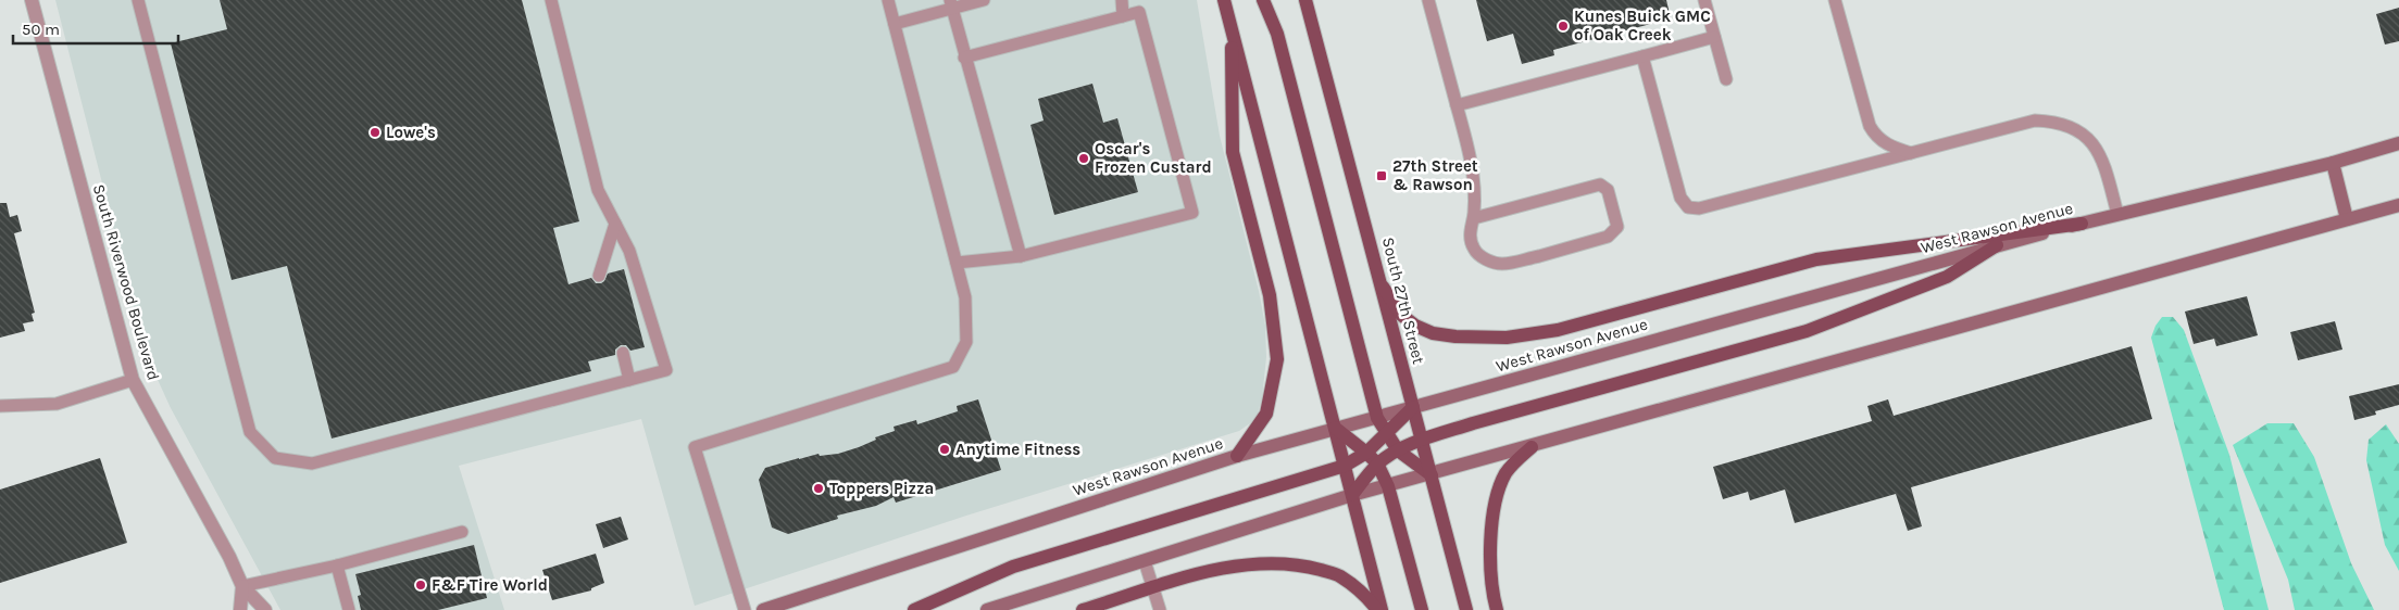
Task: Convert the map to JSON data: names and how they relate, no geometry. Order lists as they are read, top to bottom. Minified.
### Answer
{"streets":{"main road":["West Rawson Avenue","South 27th Street"],"street":["South Riverwood Boulevard"]},"crossings":[["West Rawson Avenue","South 27th Street"]],"places":{"other":["Kunes Buick GMC of Oak Creek","Lowe's","Oscar's Frozen Custard","Anytime Fitness","Toppers Pizza","F&F Tire World"],"transit":["27th Street & Rawson"]},"scale_bar":"50 m"}
